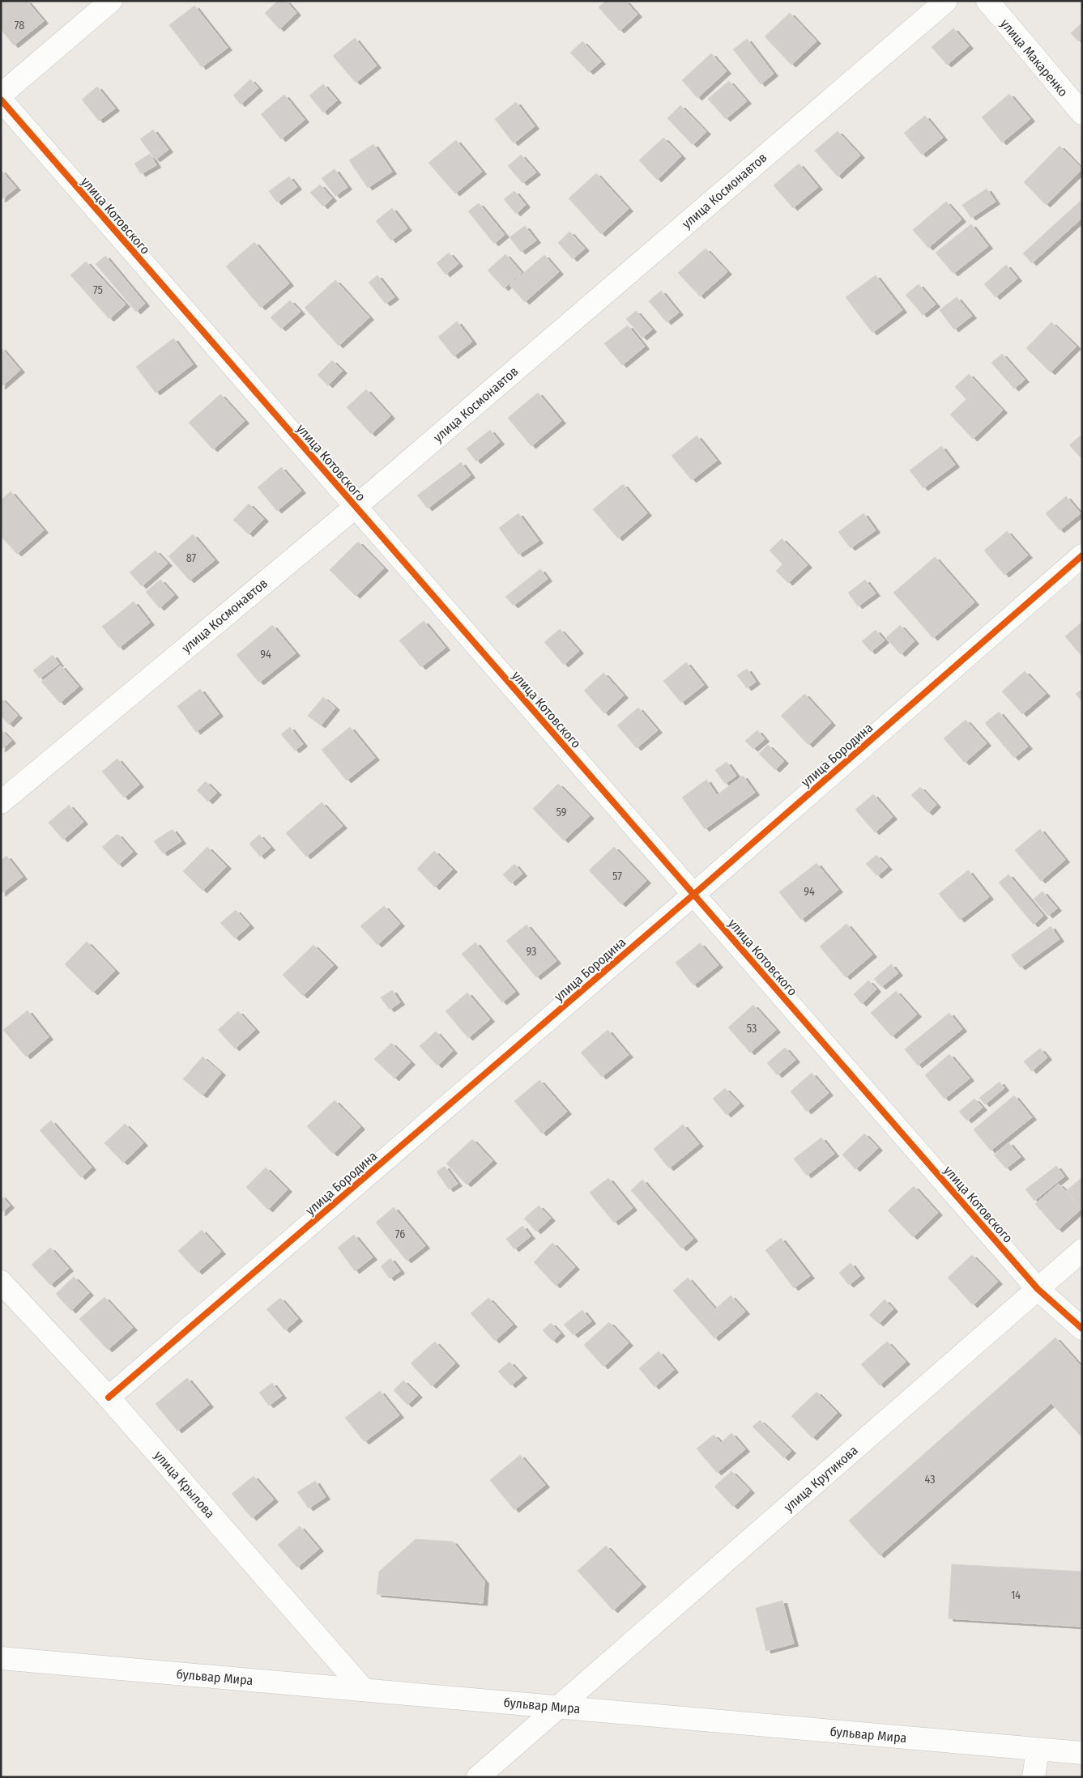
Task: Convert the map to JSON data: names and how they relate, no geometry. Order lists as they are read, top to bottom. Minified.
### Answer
{"streets":{"street":["улица Макаренко","улица Космонавтов","улица Котовского","улица Бородина","улица Крутикова","улица Крылова","бульвар Мира"]},"crossings":[["улица Космонавтов","улица Котовского"],["улица Котовского","улица Бородина"],["улица Котовского","улица Крутикова"],["улица Бородина","улица Крылова"],["улица Крутикова","бульвар Мира"],["улица Крылова","бульвар Мира"]],"house_numbers":["78","75","87","94","59","57","94","93","53","76","43","14"]}
